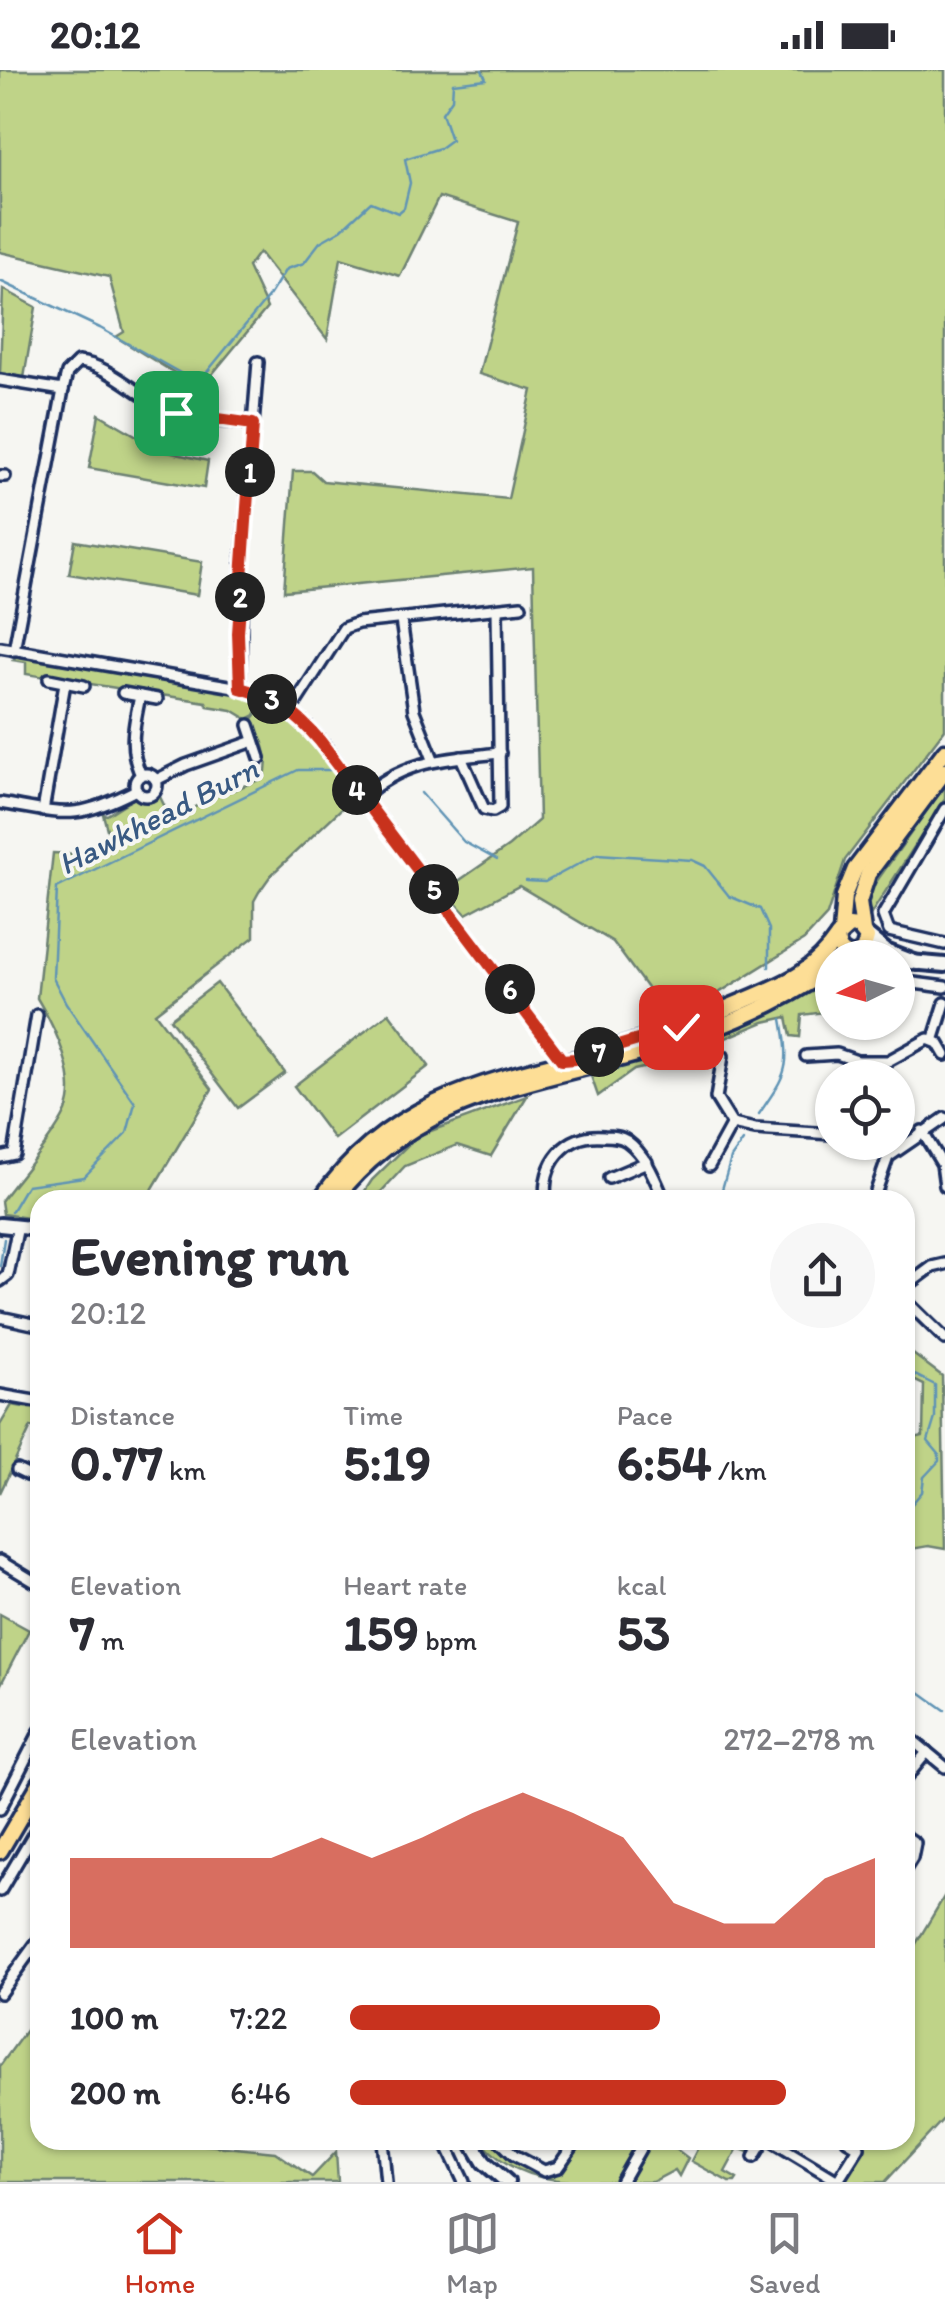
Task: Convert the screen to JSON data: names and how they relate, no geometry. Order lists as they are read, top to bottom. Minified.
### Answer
{"water":["Hawkhead Burn"],"north":"left","page":{"status":"20:12","pins":["1","2","3","4","5","6","7"],"heading":["Evening run","20:12"],"stats":[["Distance","0.77 km"],["Time","5:19"],["Pace","6:54 /km"],["Elevation","7 m"],["Heart rate","159 bpm"],["kcal","53"]],"chart":["Elevation","272–278 m"],"list":[{"name":"100 m","note":"7:22"},{"name":"200 m","note":"6:46"}],"tabs":["Home","Map","Saved"]}}
